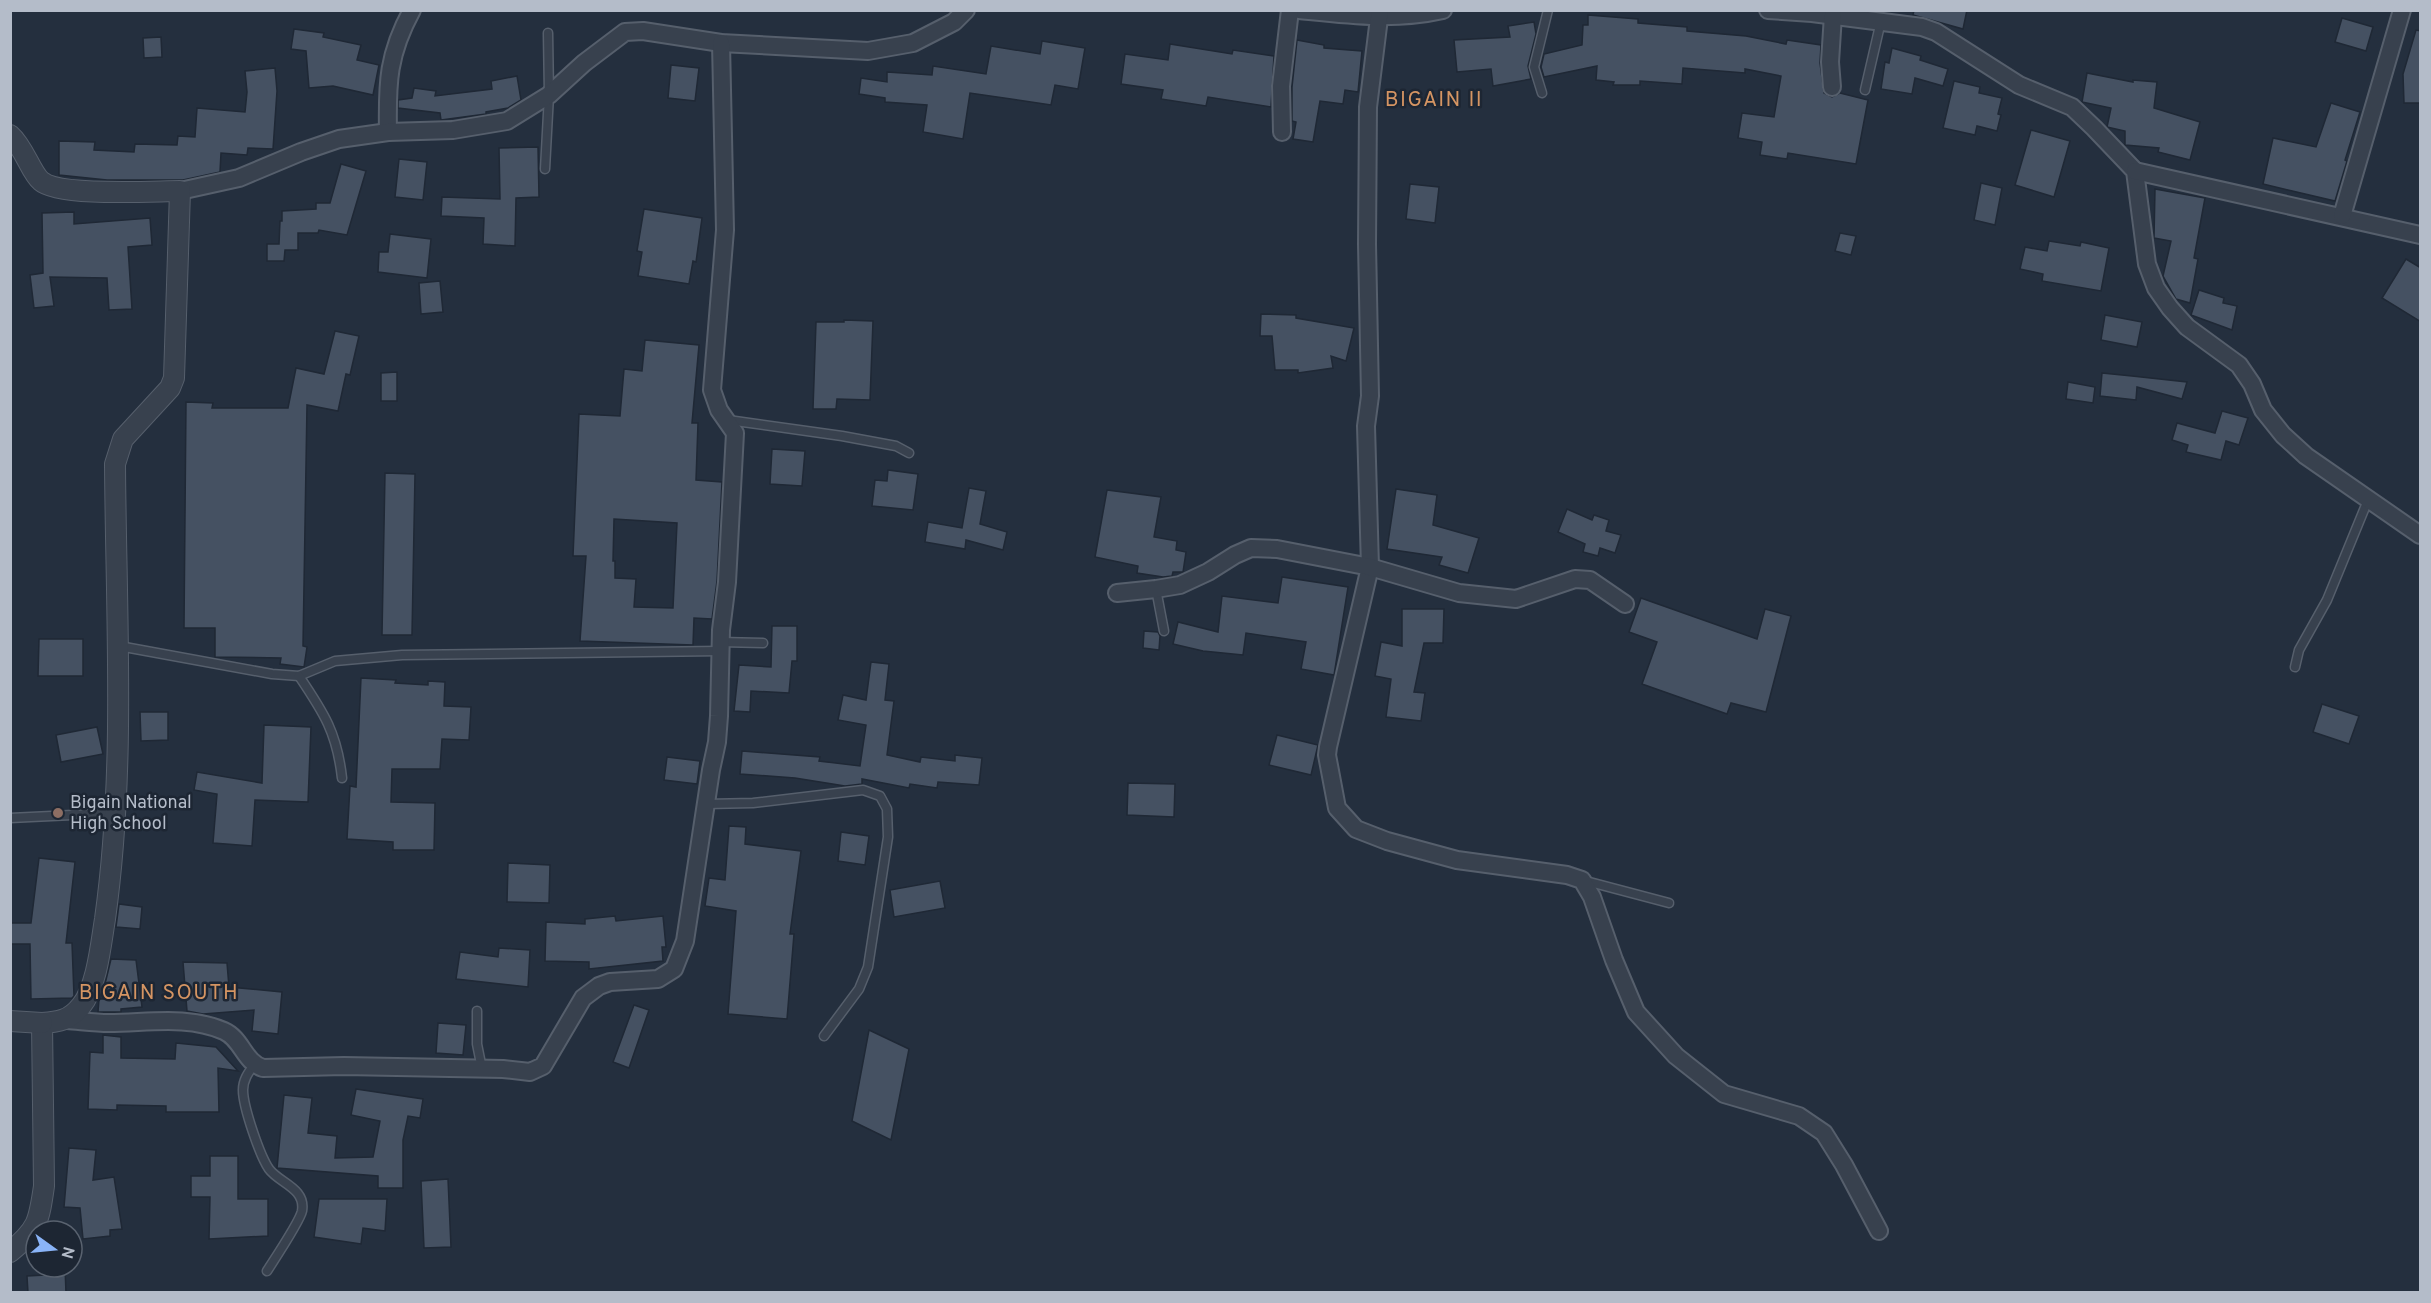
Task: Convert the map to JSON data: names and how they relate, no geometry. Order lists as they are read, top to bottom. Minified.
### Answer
{"districts":["BIGAIN II","BIGAIN SOUTH"],"places":["Bigain National High School"],"north":"right"}
